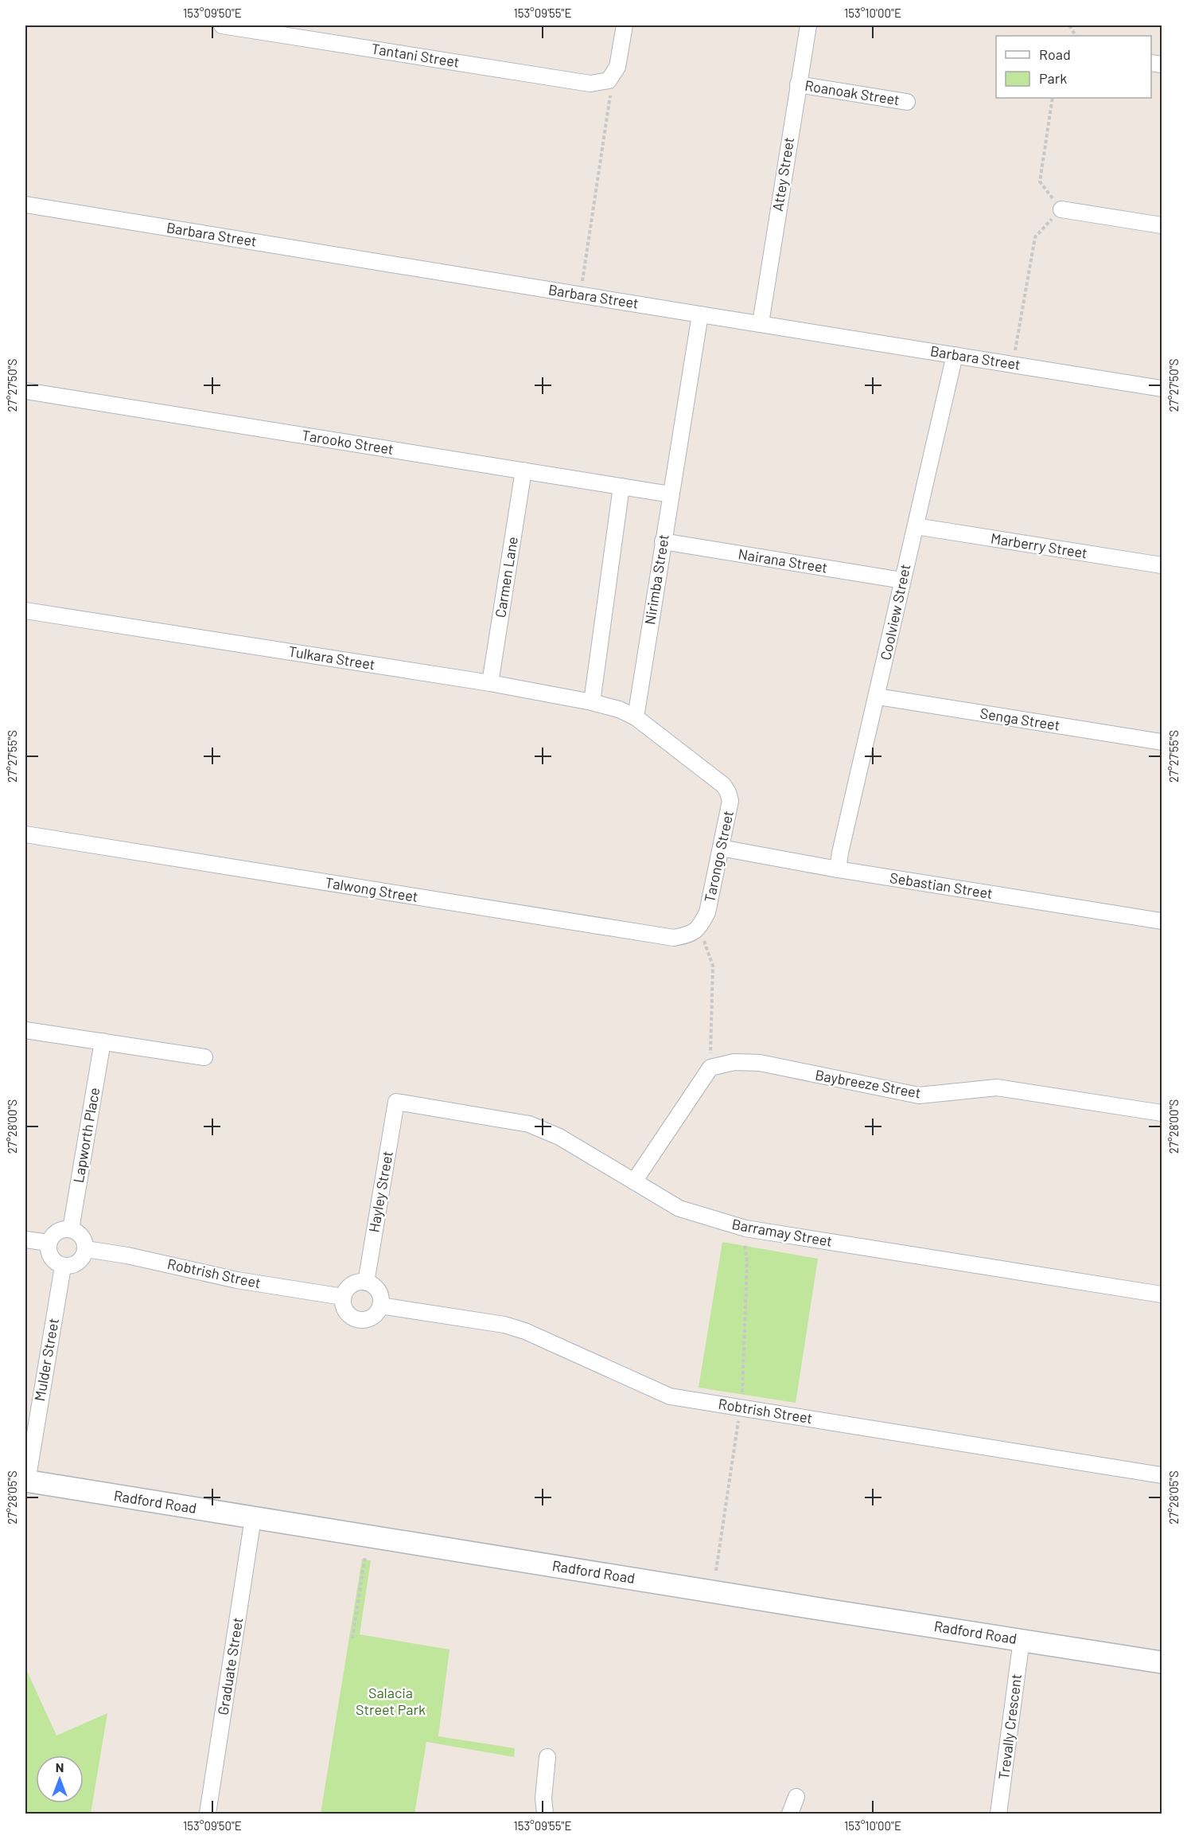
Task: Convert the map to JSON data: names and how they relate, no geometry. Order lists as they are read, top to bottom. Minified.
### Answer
{"streets":{"street":["Tantani Street","Roanoak Street","Attey Street","Barbara Street","Tarooko Street","Marberry Street","Nairana Street","Carmen Lane","Nirimba Street","Coolview Street","Tulkara Street","Senga Street","Tarongo Street","Sebastian Street","Talwong Street","Baybreeze Street","Lapworth Place","Hayley Street","Barramay Street","Robtrish Street","Mulder Street","Radford Road","Graduate Street","Trevally Crescent"]},"crossings":[["Roanoak Street","Attey Street"],["Attey Street","Barbara Street"],["Barbara Street","Nirimba Street"],["Barbara Street","Coolview Street"],["Tarooko Street","Carmen Lane"],["Tarooko Street","Nirimba Street"],["Marberry Street","Coolview Street"],["Nairana Street","Nirimba Street"],["Nairana Street","Coolview Street"],["Carmen Lane","Tulkara Street"],["Nirimba Street","Tulkara Street"],["Nirimba Street","Tarongo Street"],["Coolview Street","Senga Street"],["Coolview Street","Sebastian Street"],["Tulkara Street","Tarongo Street"],["Tarongo Street","Sebastian Street"],["Tarongo Street","Talwong Street"],["Lapworth Place","Robtrish Street"],["Lapworth Place","Mulder Street"],["Hayley Street","Barramay Street"],["Hayley Street","Robtrish Street"],["Robtrish Street","Mulder Street"],["Mulder Street","Radford Road"],["Radford Road","Graduate Street"],["Radford Road","Trevally Crescent"]],"parks":["Salacia Street Park"],"legend":["Road","Park"],"north":"top","coordinates":["153°09'50\"E","153°09'55\"E","153°10'00\"E","27°27'50\"S","27°27'55\"S","27°28'00\"S","27°28'05\"S"]}
